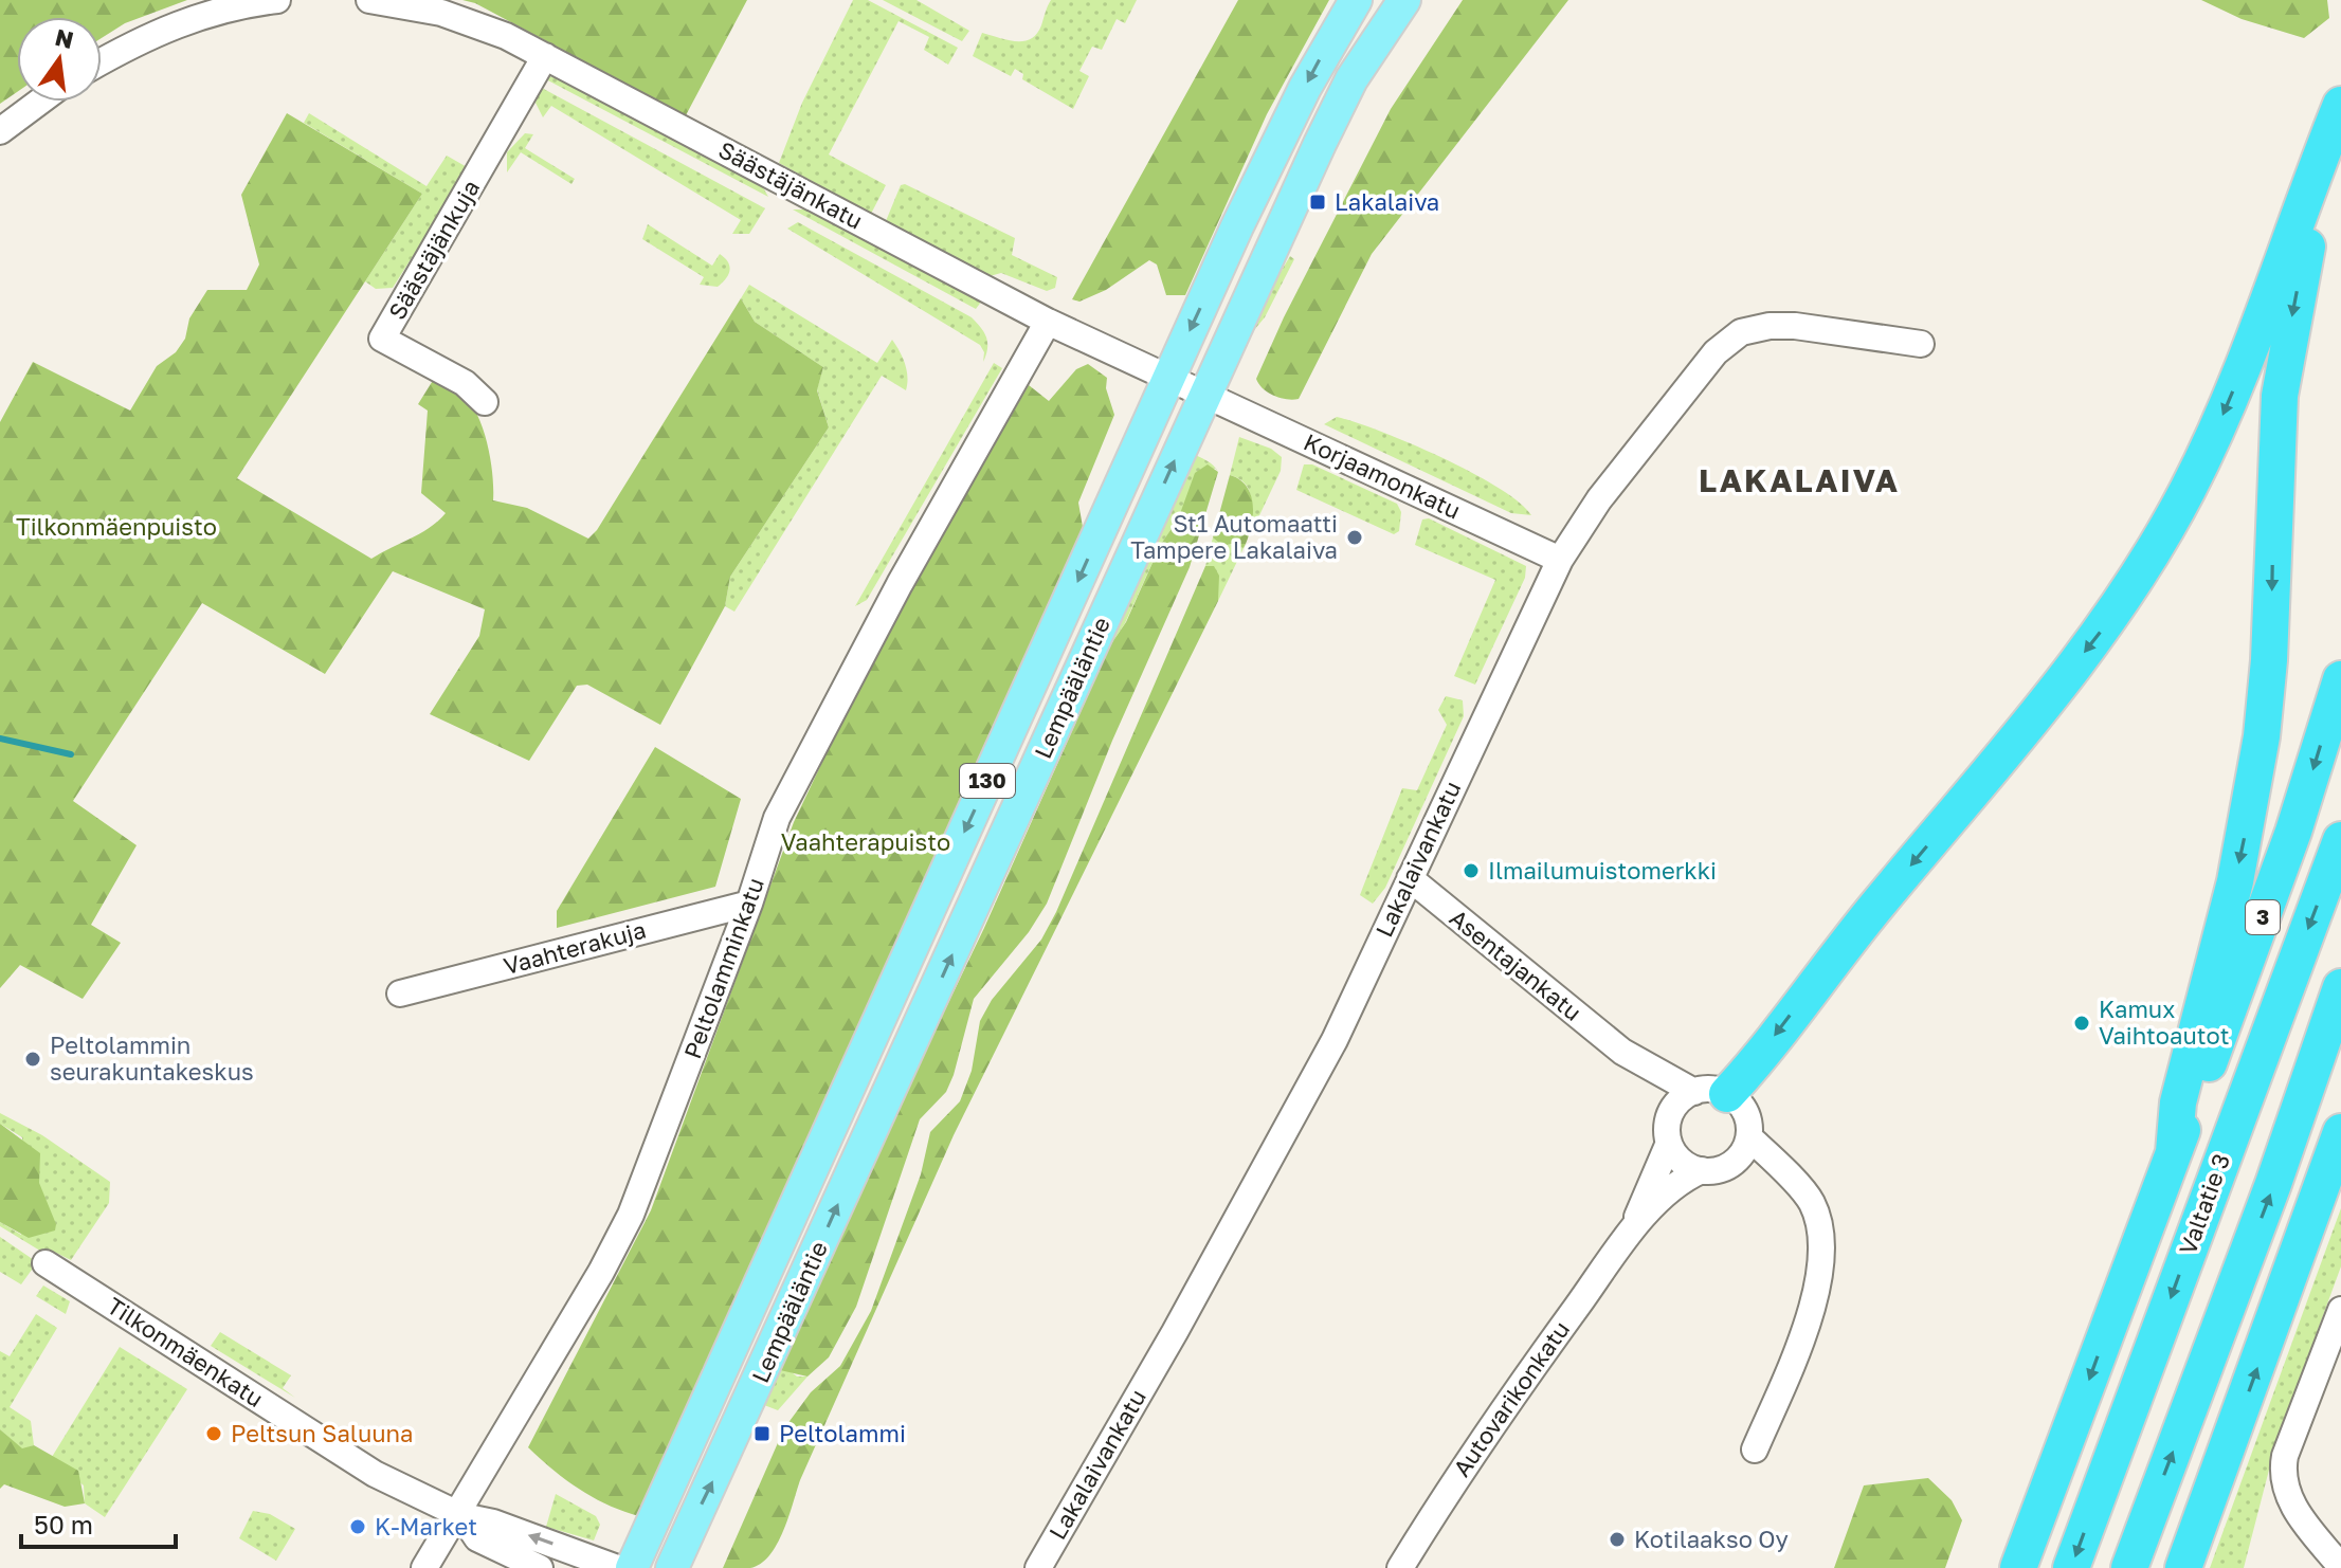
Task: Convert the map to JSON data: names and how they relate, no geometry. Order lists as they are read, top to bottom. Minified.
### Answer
{"streets":{"highway":["3","Valtatie 3"],"main road":["Lempääläntie","130"],"street":["Säästäjänkatu","Säästäjänkuja","Korjaamonkatu","Lakalaivankatu","Vaahterakuja","Asentajankatu","Peltolamminkatu","Tilkonmäenkatu","Autovarikonkatu"]},"crossings":[["Säästäjänkatu","Säästäjänkuja"],["Säästäjänkatu","Korjaamonkatu"],["Säästäjänkatu","Lempääläntie"],["Säästäjänkatu","Peltolamminkatu"],["Korjaamonkatu","Lempääläntie"],["Korjaamonkatu","Lakalaivankatu"],["Lakalaivankatu","Asentajankatu"],["Vaahterakuja","Peltolamminkatu"],["Asentajankatu","Autovarikonkatu"],["Peltolamminkatu","Tilkonmäenkatu"]],"districts":["LAKALAIVA"],"parks":["Tilkonmäenpuisto","Vaahterapuisto"],"places":{"transit":["Lakalaiva","Peltolammi"],"other":["St1 Automaatti Tampere Lakalaiva","Ilmailumuistomerkki","Kamux Vaihtoautot","Peltolammin seurakuntakeskus","Peltsun Saluuna","K-Market","Kotilaakso Oy"]},"scale_bar":"50 m","north":"top"}
